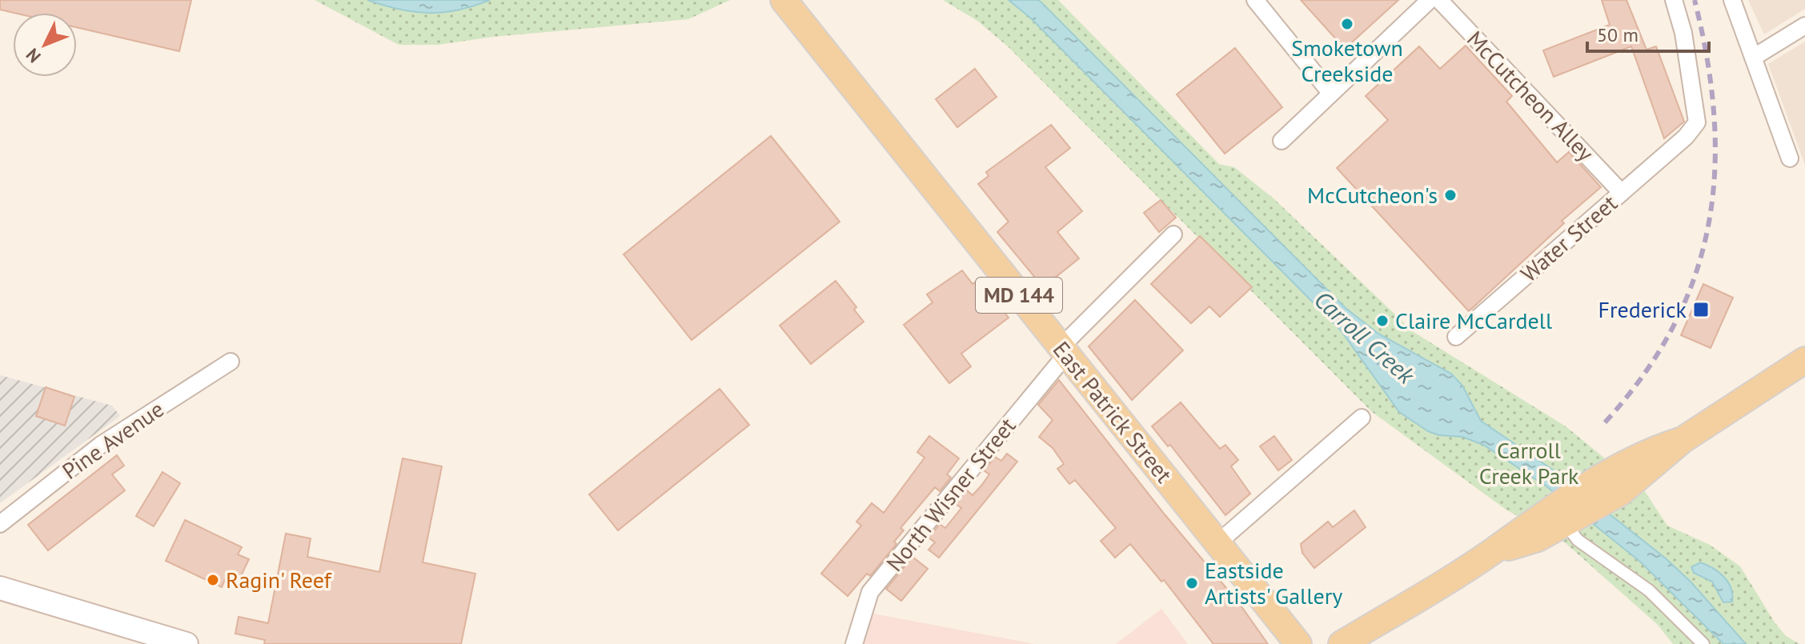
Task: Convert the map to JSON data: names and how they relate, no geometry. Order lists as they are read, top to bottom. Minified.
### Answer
{"streets":{"main road":["MD 144","East Patrick Street"],"street":["McCutcheon Alley","Water Street","Pine Avenue","North Wisner Street"]},"crossings":[["McCutcheon Alley","Water Street"],["East Patrick Street","North Wisner Street"]],"water":["Carroll Creek"],"parks":["Carroll Creek Park"],"places":{"other":["Smoketown Creekside","McCutcheon's","Claire McCardell","Ragin' Reef","Eastside Artists' Gallery"],"transit":["Frederick"]},"scale_bar":"50 m","north":"bottom left"}
